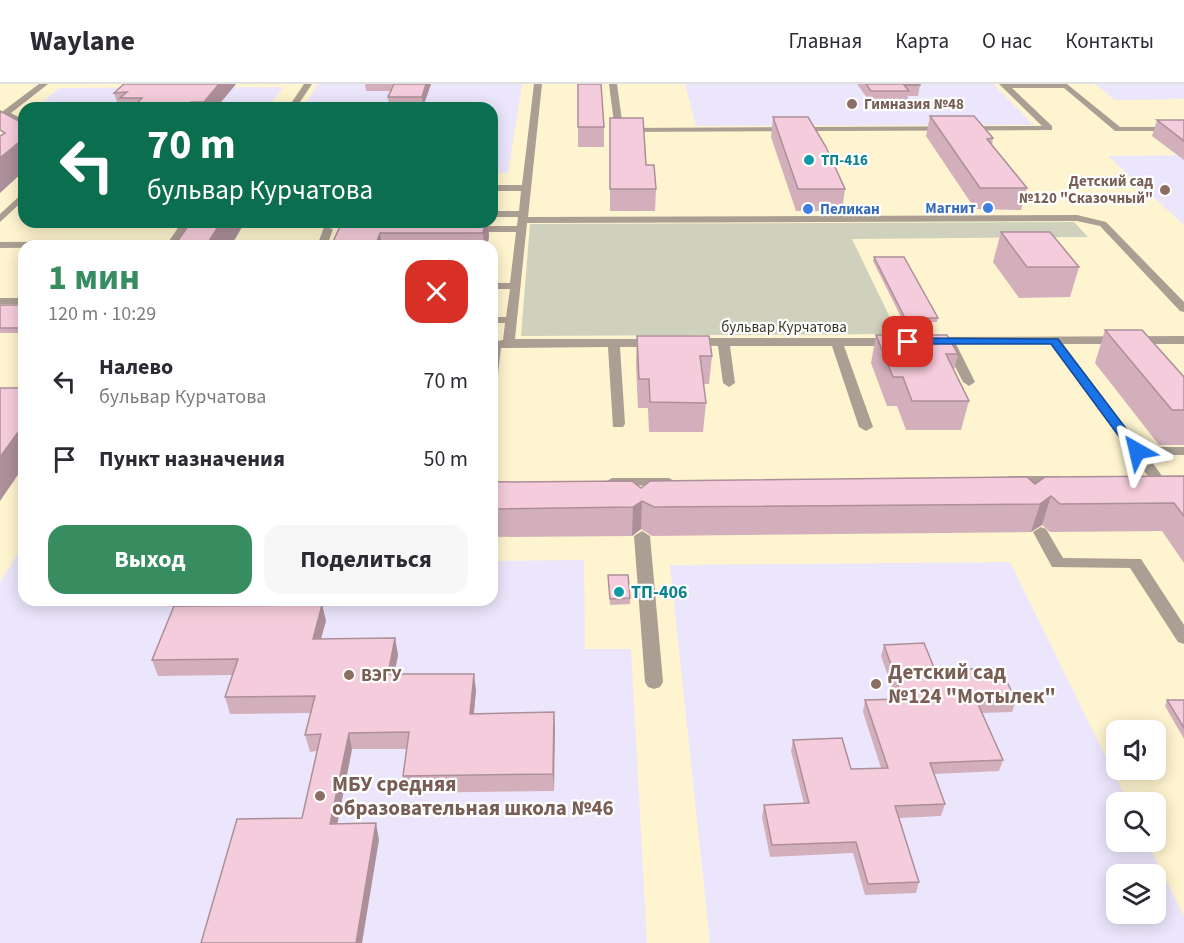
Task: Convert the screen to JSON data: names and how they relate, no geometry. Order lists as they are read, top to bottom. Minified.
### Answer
{"streets":{"street":["бульвар Курчатова"]},"places":["Гимназия №48","ТП-416","Детский сад №120 \"Сказочный\"","Магнит","Пеликан","ТП-406","ВЭГУ","Детский сад №124 \"Мотылек\"","МБУ средняя образовательная школа №46"],"page":{"header":"Waylane","nav":["Главная","Карта","О нас","Контакты"],"turn":["70 m","бульвар Курчатова"],"heading":["1 мин","120 m · 10:29"],"list":[{"name":"Налево","note":"бульвар Курчатова","value":"70 m"},{"name":"Пункт назначения","value":"50 m"}],"buttons":["Выход","Поделиться"]}}
